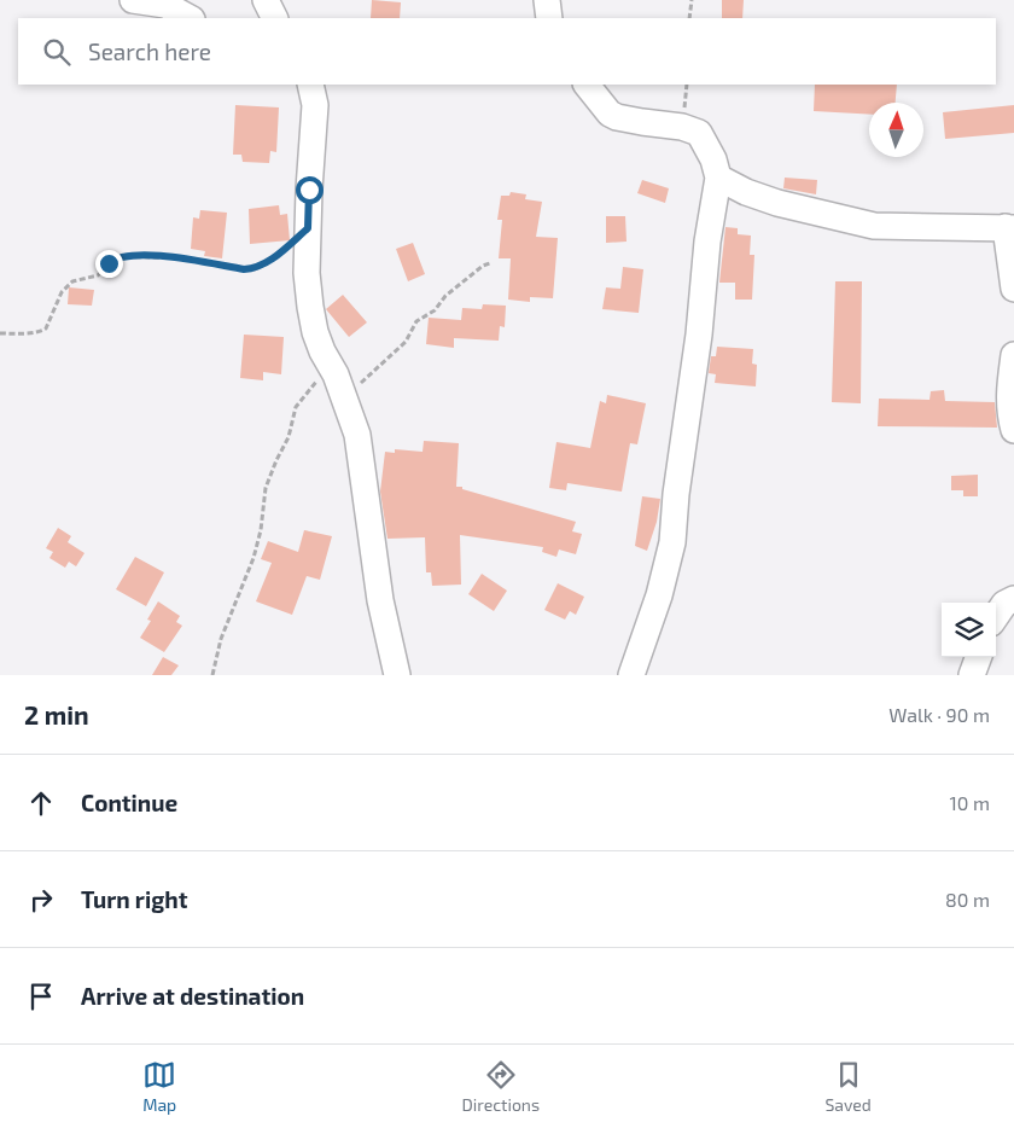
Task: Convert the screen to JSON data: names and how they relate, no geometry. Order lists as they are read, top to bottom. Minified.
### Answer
{"north":"top","page":{"search":"Search here","heading":["2 min","Walk · 90 m"],"list":[["Continue","10 m"],["Turn right","80 m"],"Arrive at destination"],"nav":["Map","Directions","Saved"]}}
